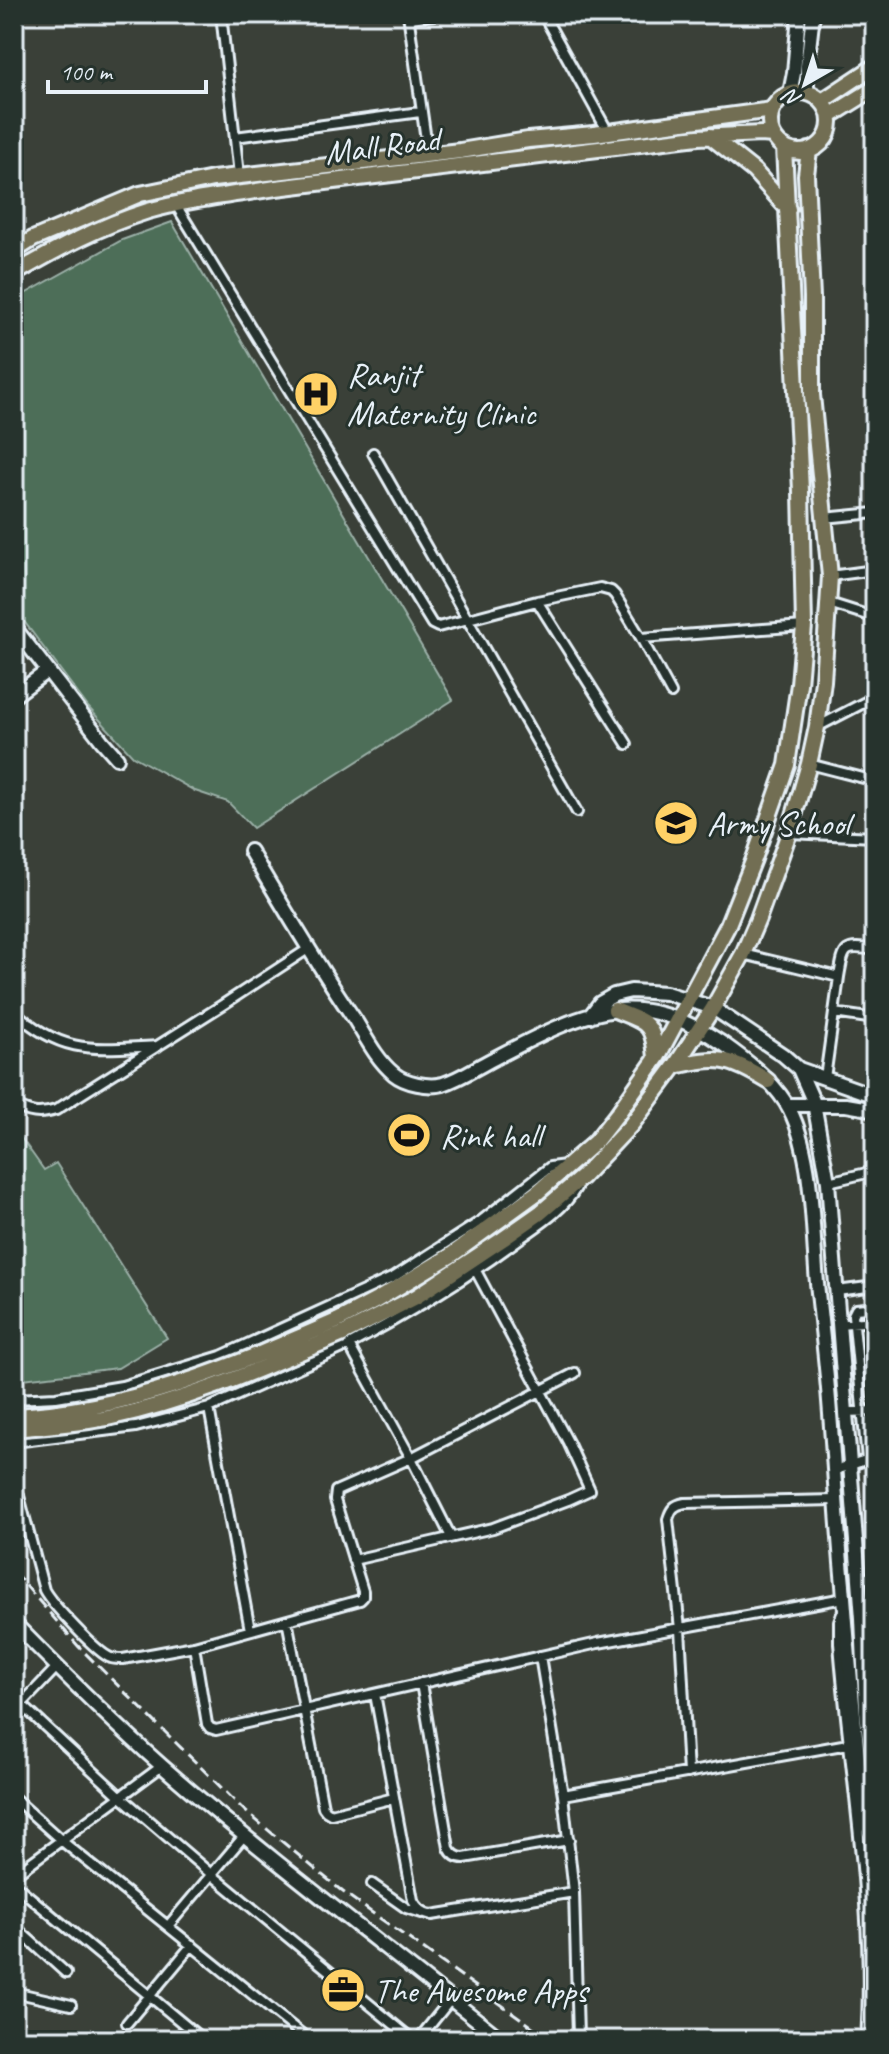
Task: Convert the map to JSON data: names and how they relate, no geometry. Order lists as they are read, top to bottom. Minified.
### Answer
{"streets":{"main road":["Mall Road"]},"places":{"hospital":["Ranjit Maternity Clinic"],"school or university":["Army School"],"sports":["Rink hall"],"office":["The Awesome Apps"]},"scale_bar":"100 m","north":"bottom left"}
